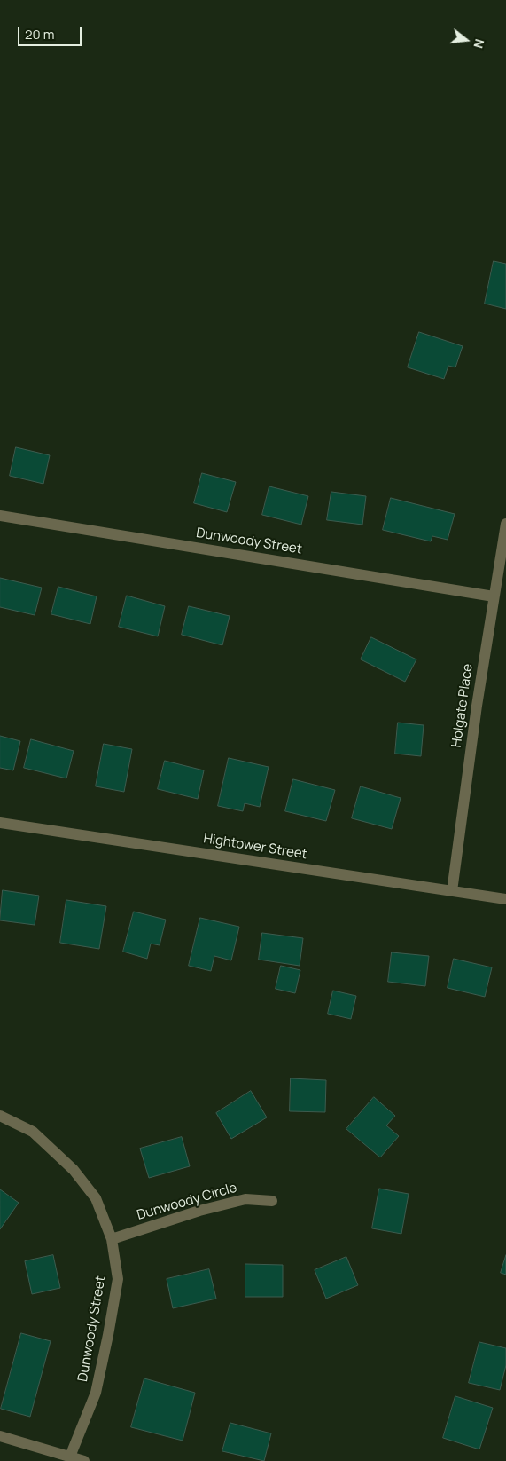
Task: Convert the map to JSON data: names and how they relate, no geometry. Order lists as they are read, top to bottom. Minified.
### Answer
{"streets":{"street":["Dunwoody Street","Holgate Place","Hightower Street","Dunwoody Circle"]},"crossings":[["Dunwoody Street","Holgate Place"],["Dunwoody Street","Dunwoody Circle"],["Holgate Place","Hightower Street"]],"scale_bar":"20 m","north":"right"}
